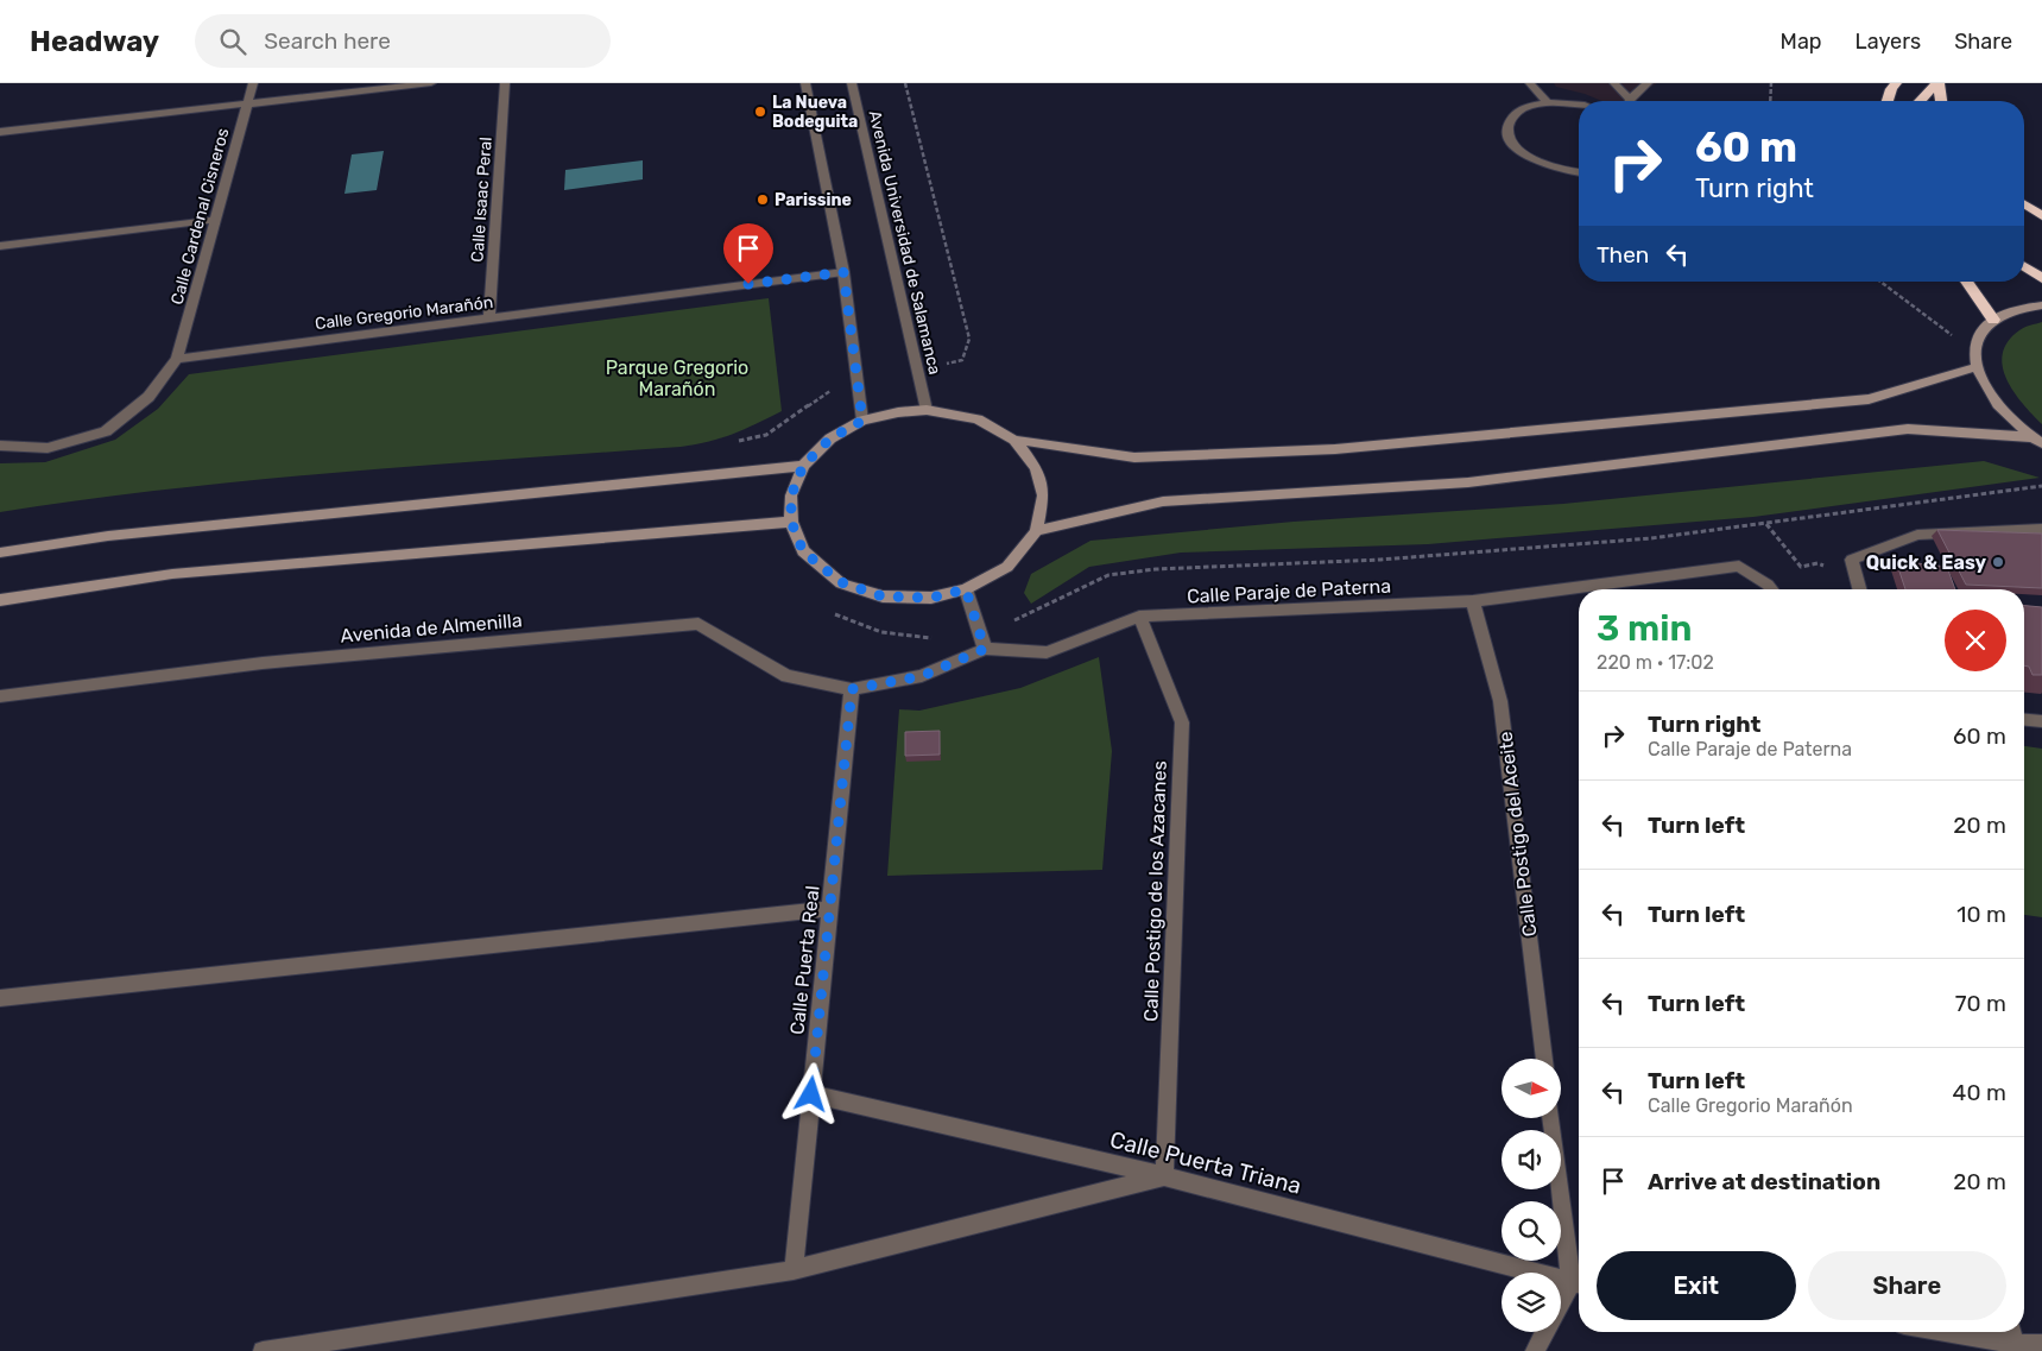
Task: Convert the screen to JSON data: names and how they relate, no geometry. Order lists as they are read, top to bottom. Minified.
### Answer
{"streets":{"street":["Calle Isaac Peral","Calle Cardenal Cisneros","Avenida Universidad de Salamanca","Calle Gregorio Marañón","Calle Paraje de Paterna","Avenida de Almenilla","Calle Postigo del Aceite","Calle Postigo de los Azacanes","Calle Puerta Real","Calle Puerta Triana"]},"crossings":[["Calle Isaac Peral","Calle Gregorio Marañón"],["Calle Cardenal Cisneros","Calle Gregorio Marañón"],["Calle Paraje de Paterna","Avenida de Almenilla"],["Calle Paraje de Paterna","Calle Postigo del Aceite"],["Calle Paraje de Paterna","Calle Postigo de los Azacanes"],["Calle Paraje de Paterna","Calle Puerta Real"],["Avenida de Almenilla","Calle Puerta Real"],["Calle Postigo de los Azacanes","Calle Puerta Triana"],["Calle Puerta Real","Calle Puerta Triana"]],"parks":["Parque Gregorio Marañón"],"places":["La Nueva Bodeguita","Parissine","Quick & Easy"],"north":"right","page":{"header":"Headway","search":"Search here","nav":["Map","Layers","Share"],"turn":["60 m","Turn right"],"then":"Then","heading":["3 min","220 m · 17:02"],"list":[{"name":"Turn right","note":"Calle Paraje de Paterna","value":"60 m"},{"name":"Turn left","value":"20 m"},{"name":"Turn left","value":"10 m"},{"name":"Turn left","value":"70 m"},{"name":"Turn left","note":"Calle Gregorio Marañón","value":"40 m"},{"name":"Arrive at destination","value":"20 m"}],"buttons":["Exit","Share"]}}
